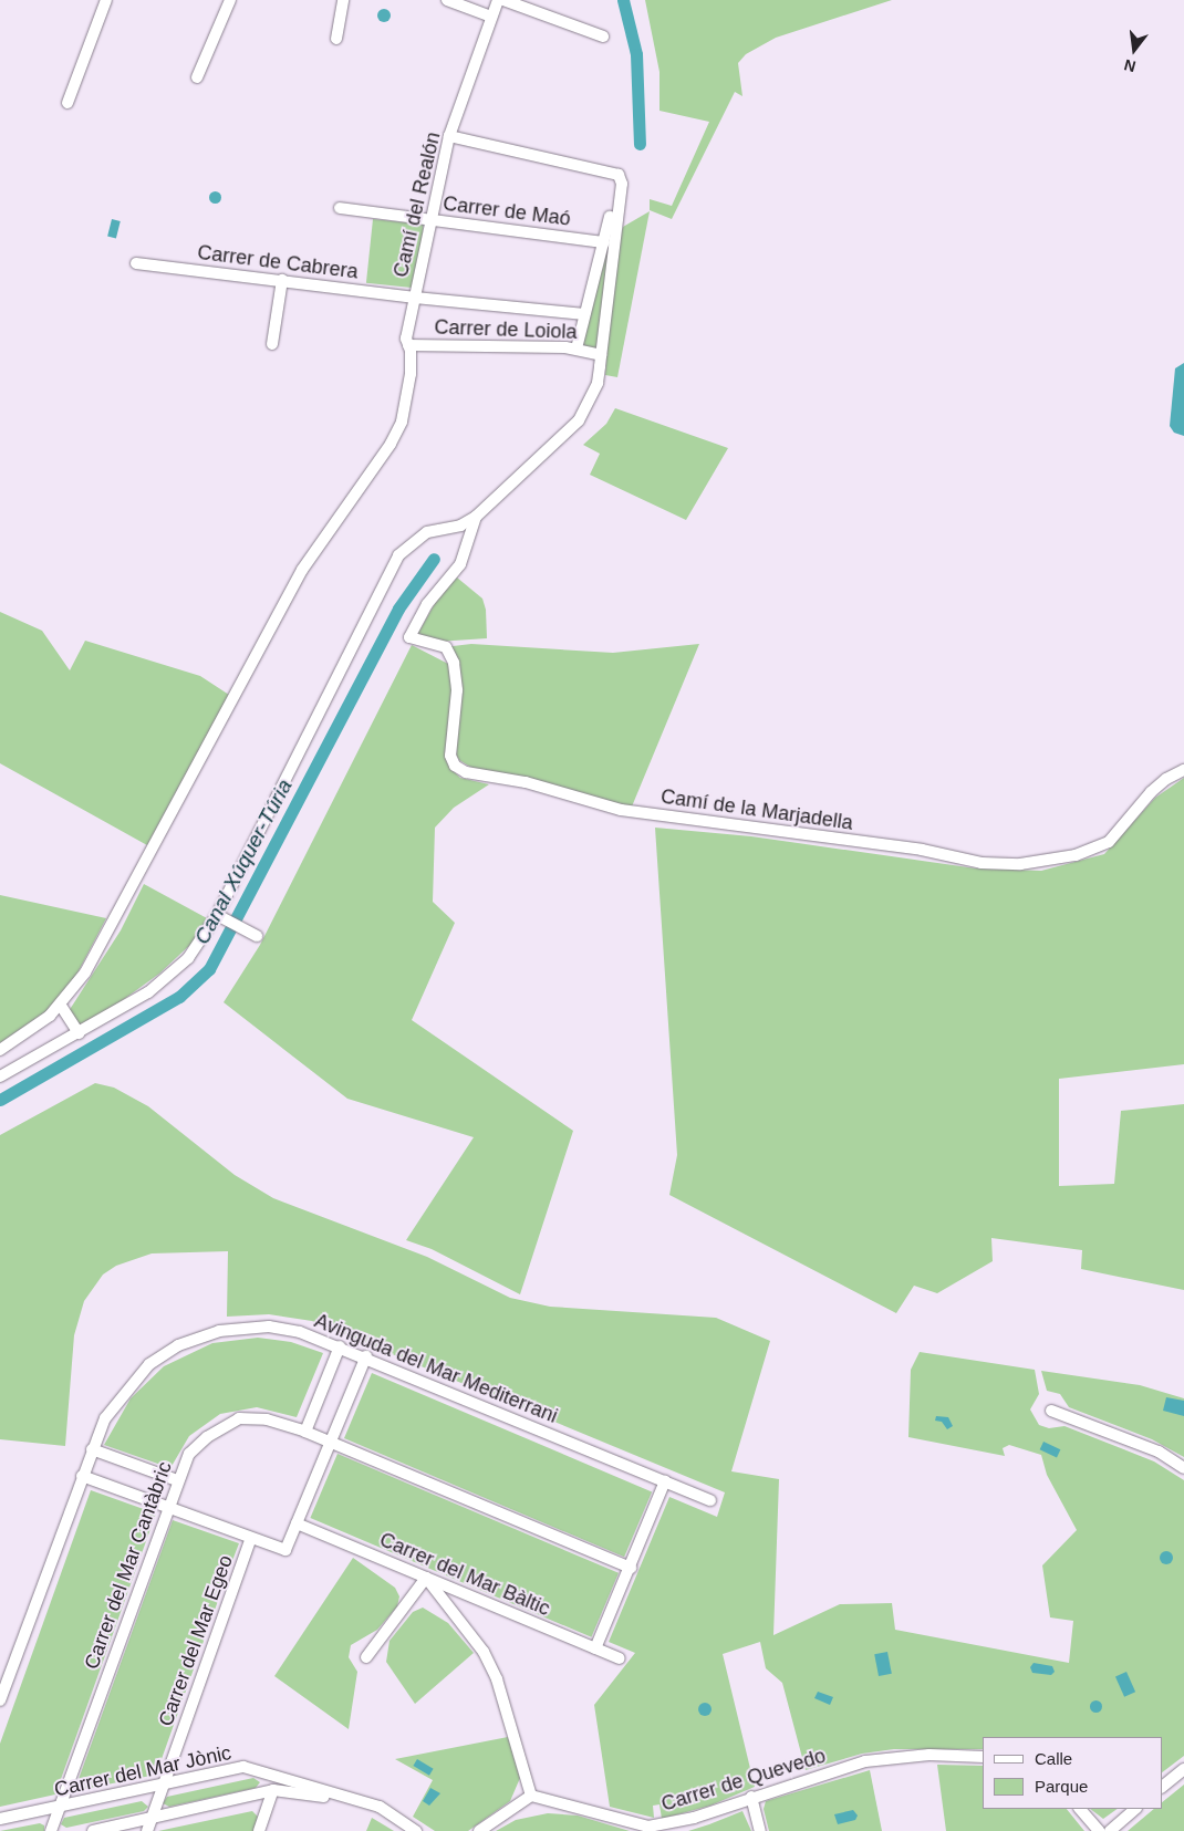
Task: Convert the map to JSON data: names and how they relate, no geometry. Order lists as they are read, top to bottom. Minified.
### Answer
{"streets":{"street":["Camí del Realón","Carrer de Maó","Carrer de Cabrera","Carrer de Loiola","Camí de la Marjadella","Avinguda del Mar Mediterrani","Carrer del Mar Cantàbric","Carrer del Mar Bàltic","Carrer del Mar Egeo","Carrer del Mar Jònic","Carrer de Quevedo"]},"crossings":[["Camí del Realón","Carrer de Maó"],["Camí del Realón","Carrer de Cabrera"],["Camí del Realón","Carrer de Loiola"],["Carrer del Mar Cantàbric","Carrer del Mar Jònic"],["Carrer del Mar Egeo","Carrer del Mar Jònic"]],"water":["Canal Xúquer-Túria"],"legend":["Calle","Parque"],"north":"bottom"}
